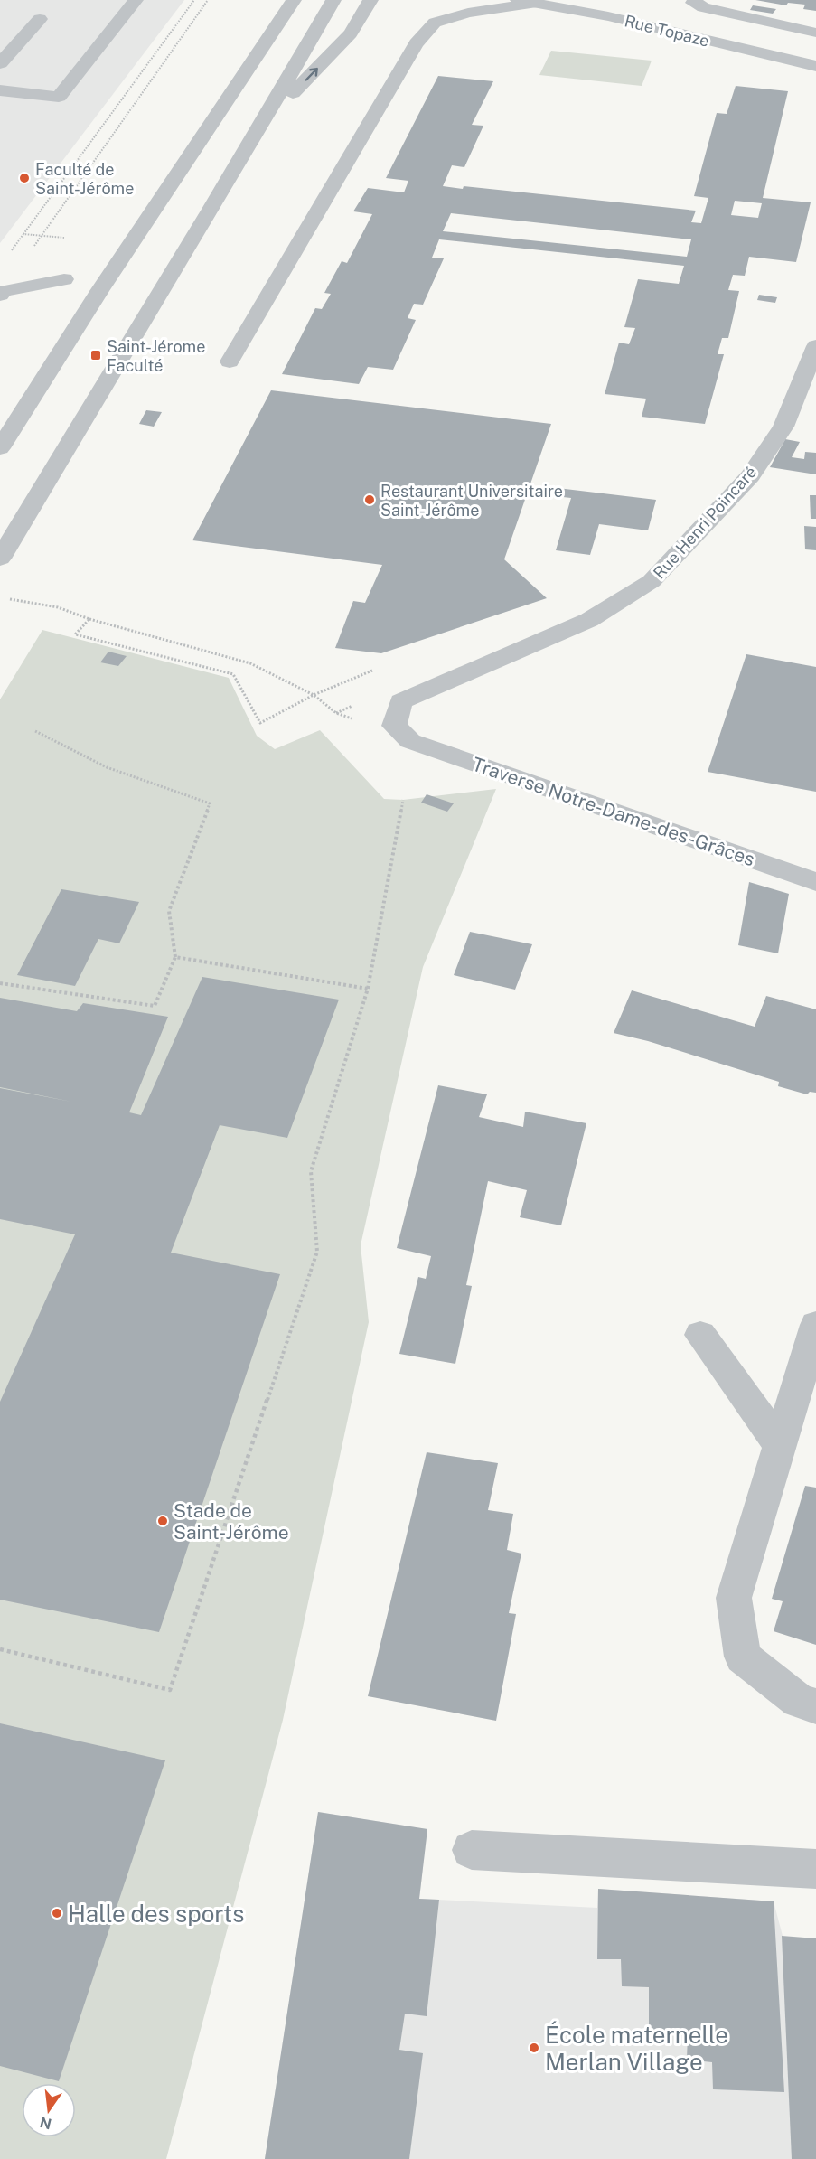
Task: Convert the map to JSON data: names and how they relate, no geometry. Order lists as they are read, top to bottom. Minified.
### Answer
{"streets":{"street":["Rue Topaze","Rue Henri Poincaré","Traverse Notre-Dame-des-Grâces"]},"crossings":[["Rue Henri Poincaré","Traverse Notre-Dame-des-Grâces"]],"places":{"other":["Faculté de Saint-Jérôme","Restaurant Universitaire Saint-Jérôme","Stade de Saint-Jérôme","Halle des sports","École maternelle Merlan Village"],"transit":["Saint-Jérome Faculté"]},"north":"bottom"}
